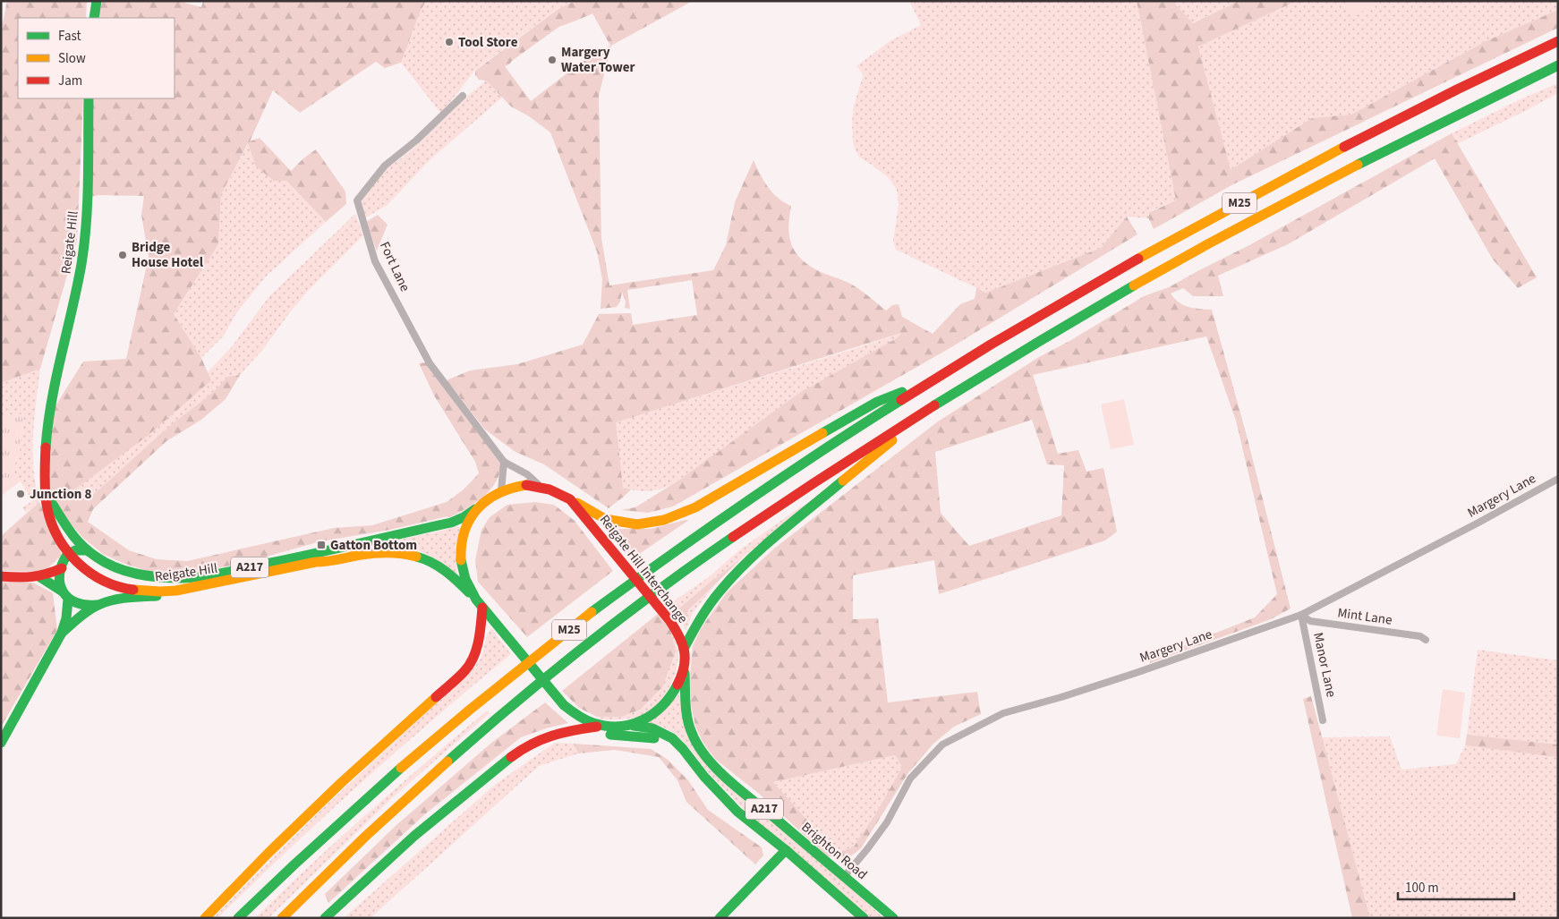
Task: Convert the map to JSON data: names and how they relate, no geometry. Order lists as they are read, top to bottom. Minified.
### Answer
{"streets":{"main road":["M25","Reigate Hill","A217","Reigate Hill Interchange","Brighton Road"],"street":["Fort Lane","Margery Lane","Mint Lane","Manor Lane"]},"crossings":[["M25","Reigate Hill Interchange"],["Reigate Hill","Reigate Hill Interchange"],["Fort Lane","Reigate Hill Interchange"],["Margery Lane","Mint Lane"],["Margery Lane","Manor Lane"],["Margery Lane","Brighton Road"],["A217","Reigate Hill Interchange"],["Reigate Hill Interchange","Brighton Road"],["Mint Lane","Manor Lane"]],"places":{"other":["Tool Store","Margery Water Tower","Bridge House Hotel","Junction 8"],"transit":["Gatton Bottom"]},"legend":["Fast","Slow","Jam"],"scale_bar":"100 m"}
